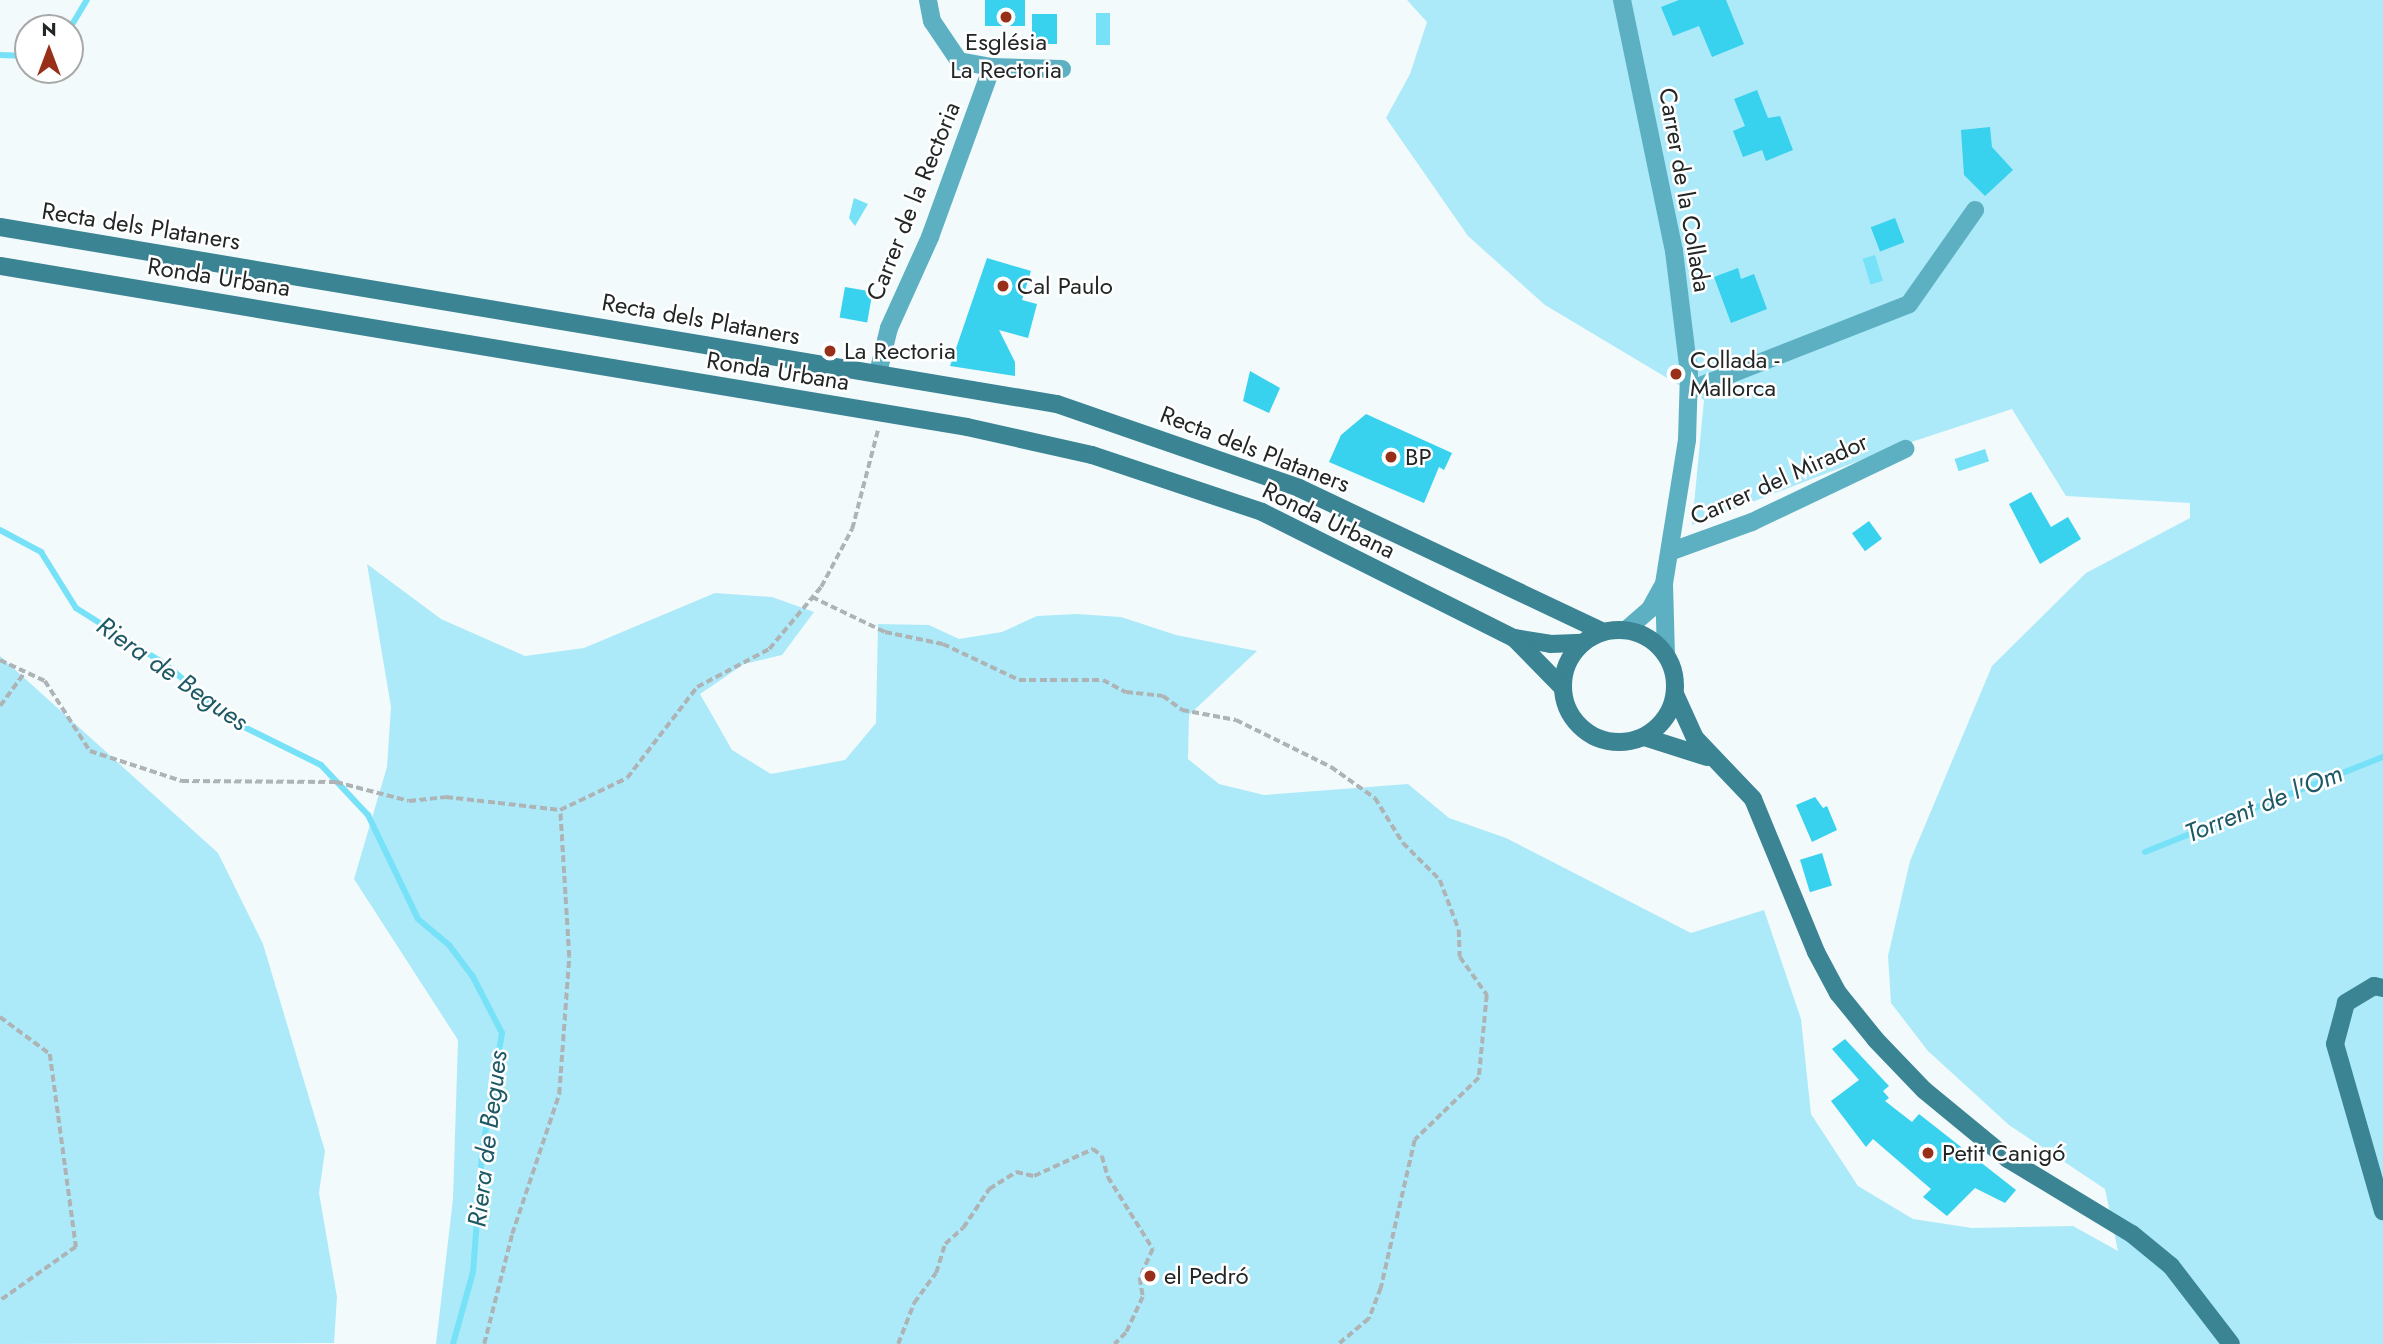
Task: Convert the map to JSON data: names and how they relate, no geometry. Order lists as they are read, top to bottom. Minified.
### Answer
{"streets":{"main road":["Recta dels Plataners","Ronda Urbana"],"street":["Carrer de la Collada","Carrer de la Rectoria","Carrer del Mirador"]},"crossings":[["Carrer de la Collada","Carrer del Mirador"],["Carrer de la Rectoria","Recta dels Plataners"],["Recta dels Plataners","Ronda Urbana"]],"water":["Riera de Begues","Torrent de l'Om"],"places":["Església La Rectoria","Cal Paulo","La Rectoria","Collada - Mallorca","BP","Petit Canigó","el Pedró"],"north":"top"}
